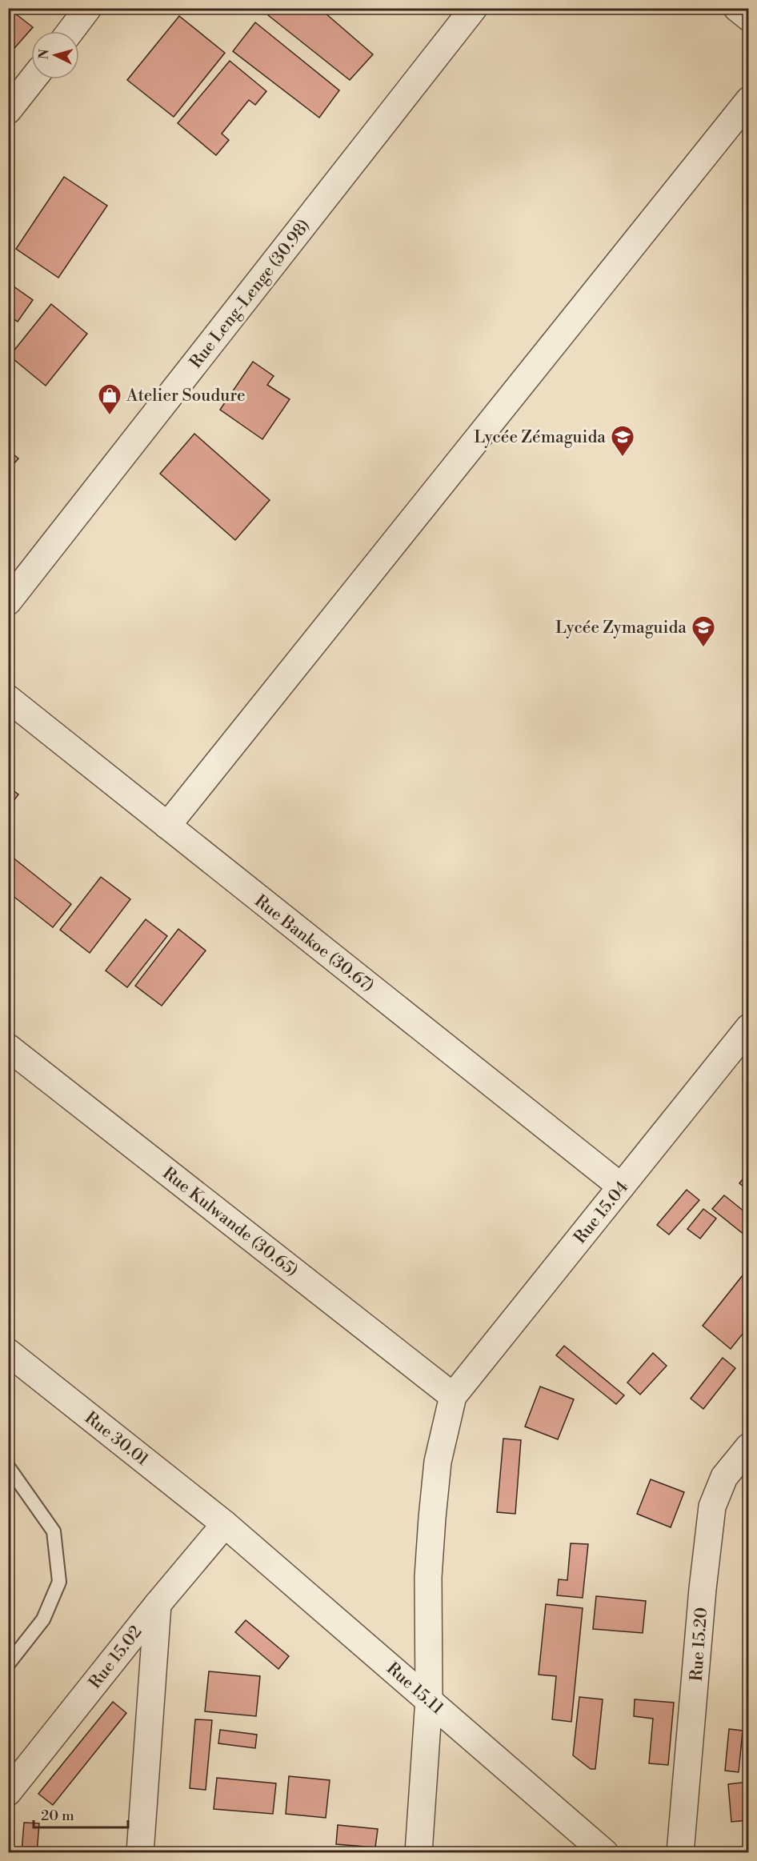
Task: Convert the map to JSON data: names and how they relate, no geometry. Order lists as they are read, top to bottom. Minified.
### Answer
{"streets":{"street":["Rue Leng-Lenge (30.98)","Rue Bankoe (30.67)","Rue 15.04","Rue Kulwande (30.65)","Rue 30.01","Rue 15.20","Rue 15.02","Rue 15.11"]},"crossings":[["Rue Bankoe (30.67)","Rue 15.04"],["Rue 15.04","Rue Kulwande (30.65)"],["Rue 30.01","Rue 15.02"],["Rue 30.01","Rue 15.11"],["Rue 15.02","Rue 15.11"]],"places":{"shop":["Atelier Soudure"],"school or university":["Lycée Zémaguida","Lycée Zymaguida"]},"scale_bar":"20 m","north":"left"}
